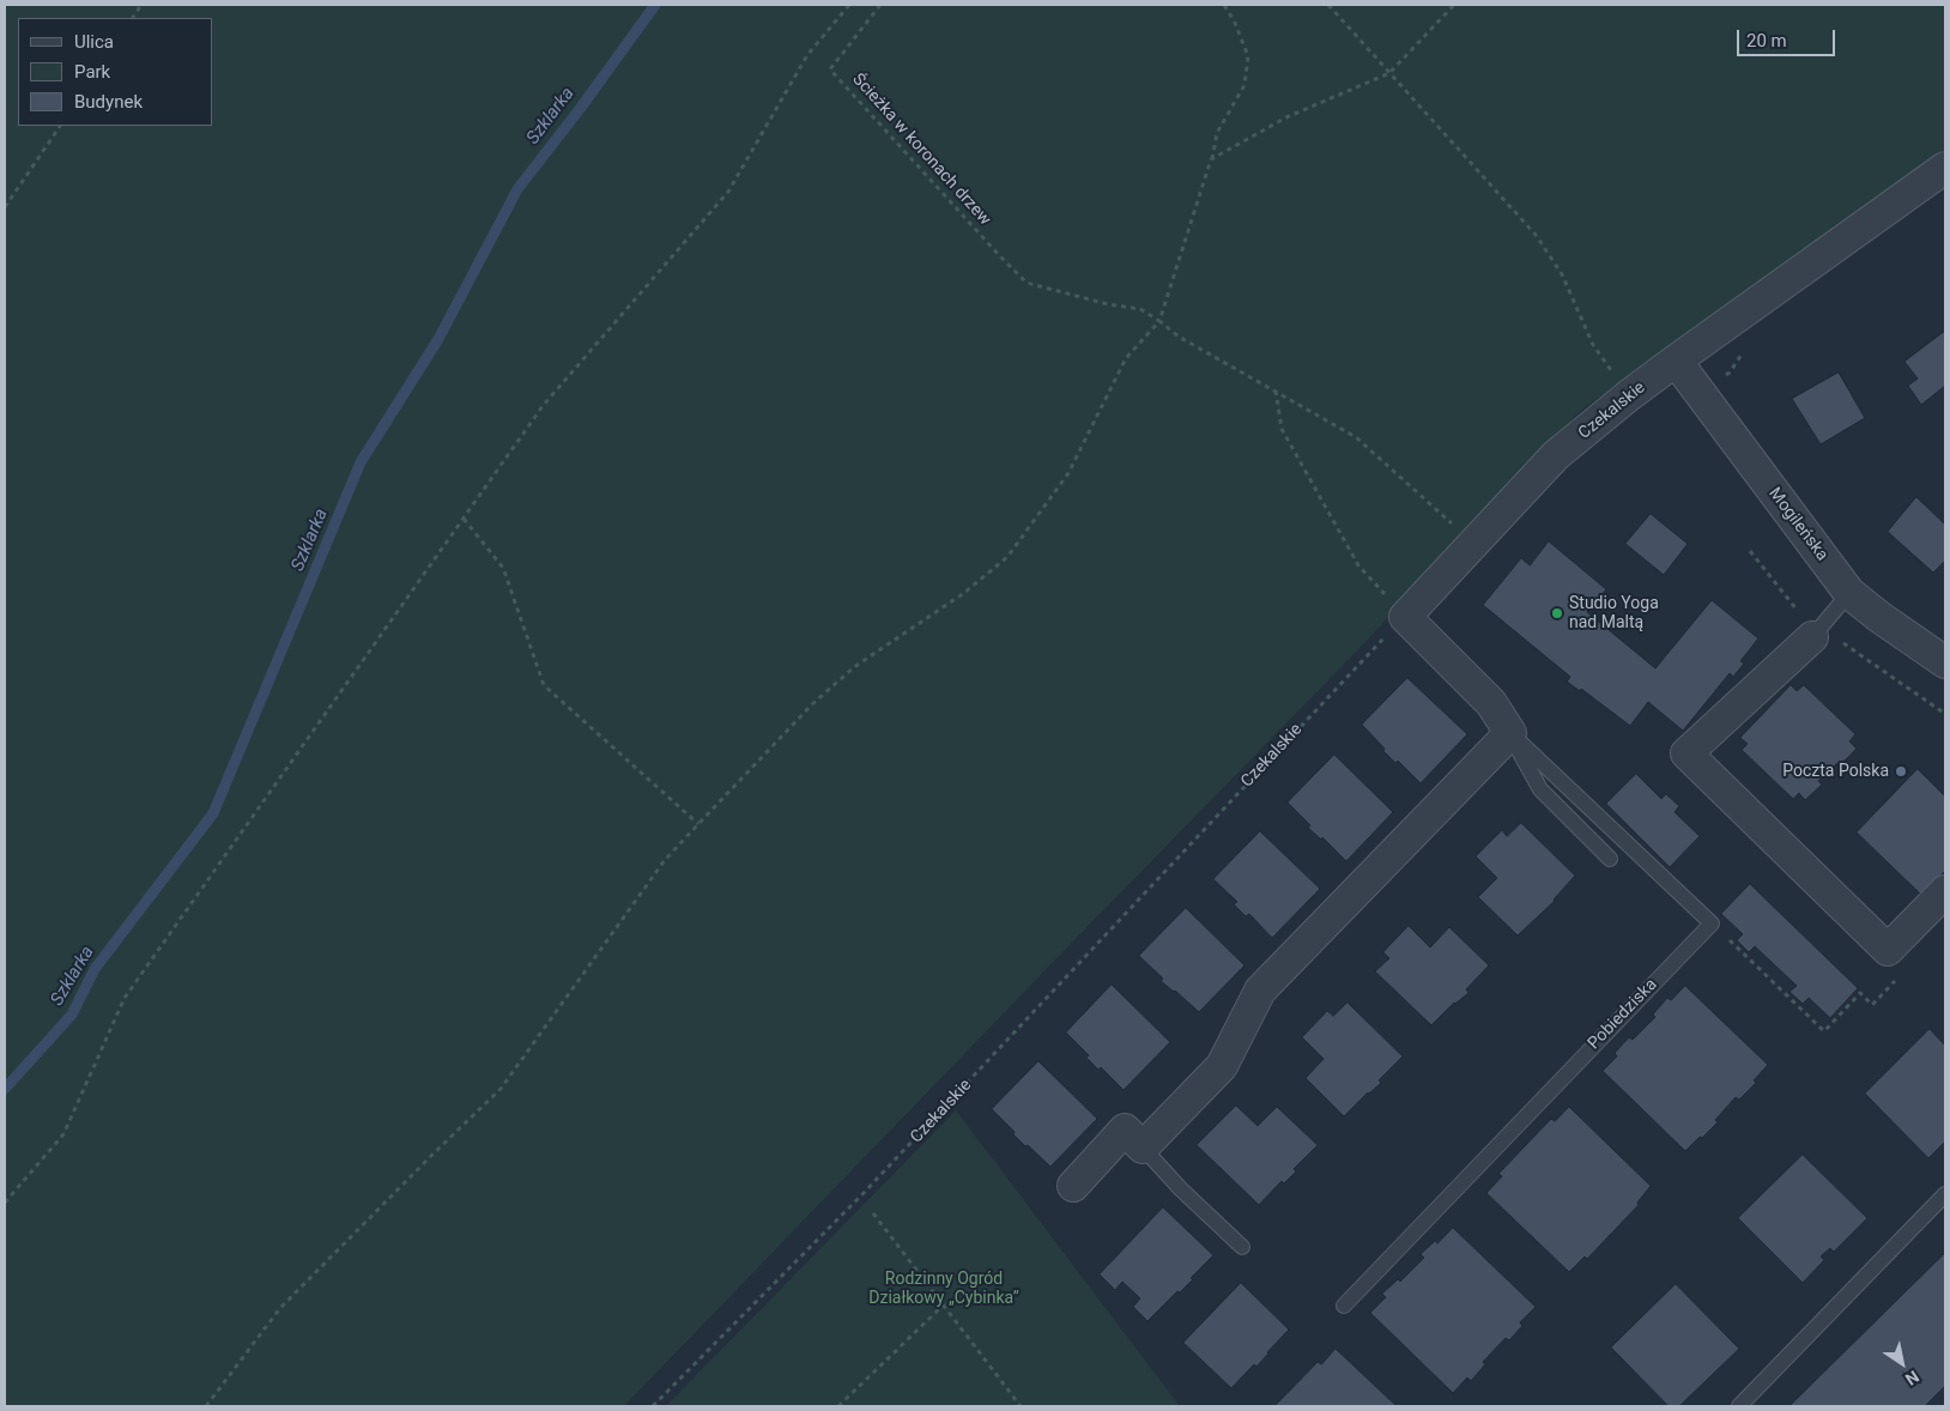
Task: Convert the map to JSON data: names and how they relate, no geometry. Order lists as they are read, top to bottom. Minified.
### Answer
{"streets":{"street":["Czekalskie","Mogileńska"],"lane":["Pobiedziska"],"path":["Ścieżka w koronach drzew"]},"crossings":[["Czekalskie","Mogileńska"]],"water":["Szklarka"],"parks":["Rodzinny Ogród Działkowy „Cybinka”"],"places":["Studio Yoga nad Maltą","Poczta Polska"],"legend":["Ulica","Park","Budynek"],"scale_bar":"20 m","north":"bottom right"}
